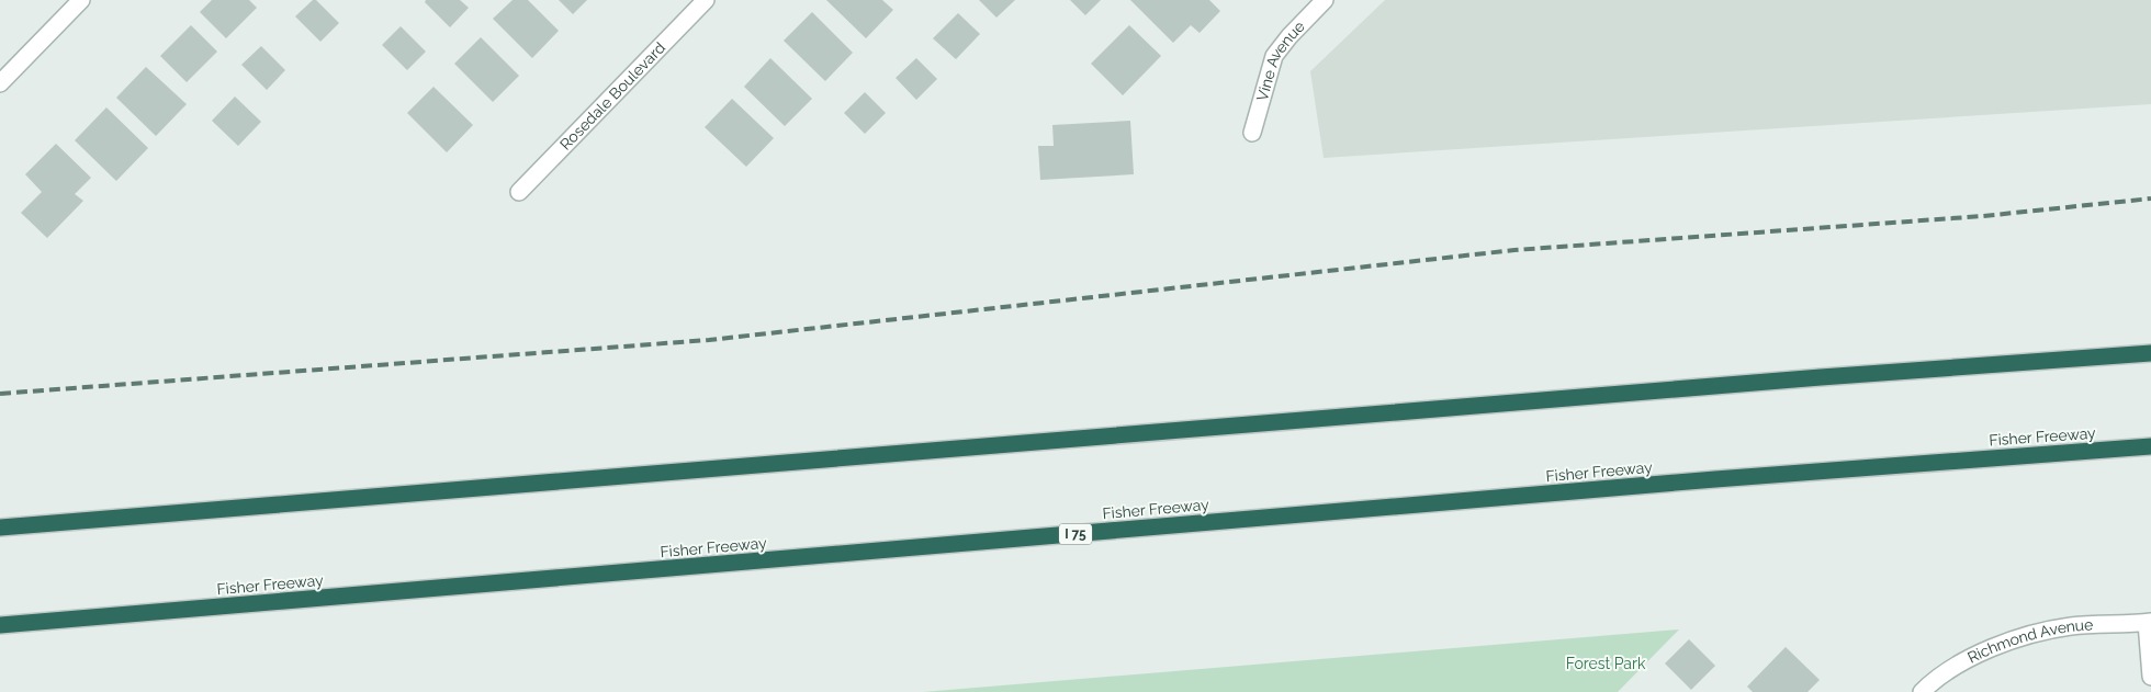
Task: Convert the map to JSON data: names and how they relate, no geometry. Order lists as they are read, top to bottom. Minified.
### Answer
{"streets":{"highway":["Fisher Freeway","I 75"],"street":["Vine Avenue","Rosedale Boulevard","Richmond Avenue"]},"parks":["Forest Park"]}
